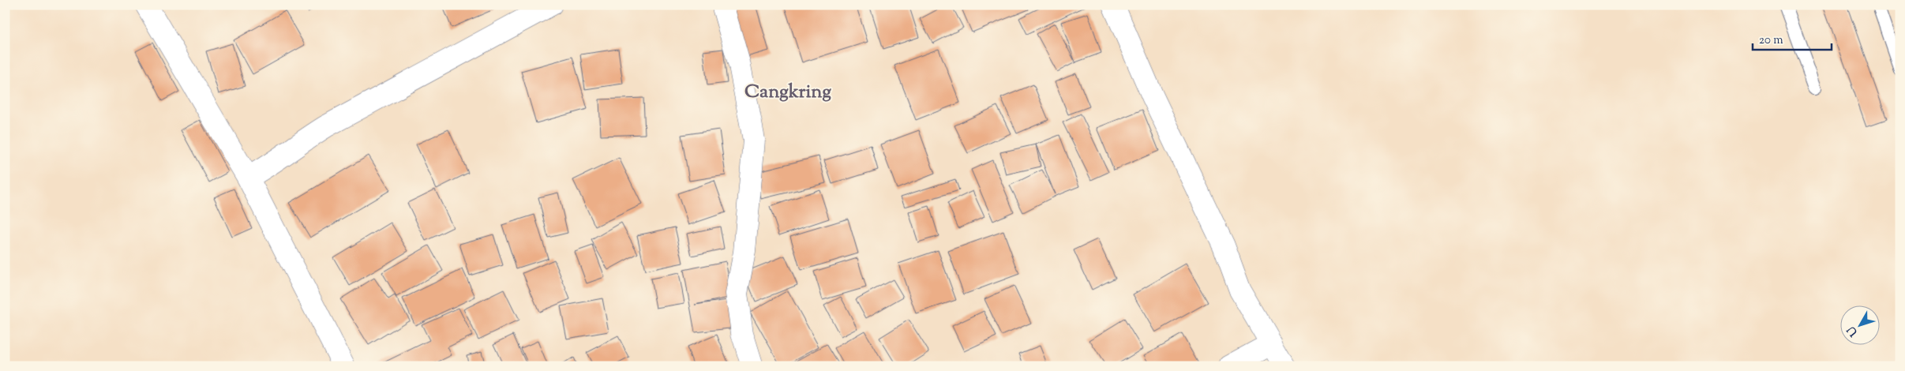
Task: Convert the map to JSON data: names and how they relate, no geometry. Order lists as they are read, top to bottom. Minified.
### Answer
{"districts":["Cangkring"],"scale_bar":"20 m","north":"bottom left"}
